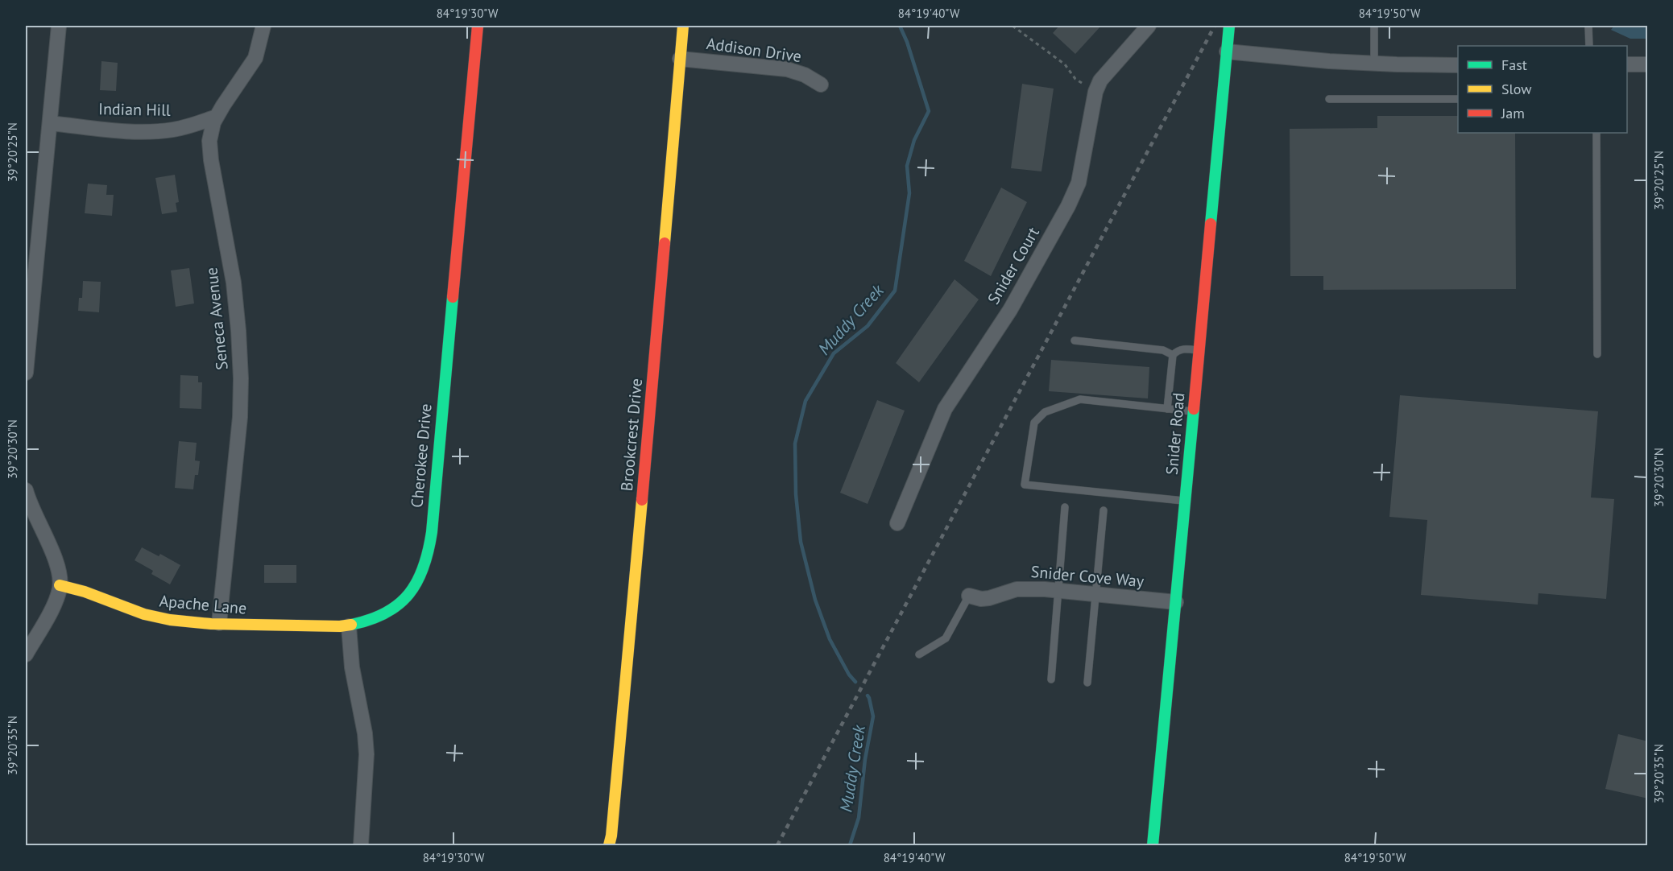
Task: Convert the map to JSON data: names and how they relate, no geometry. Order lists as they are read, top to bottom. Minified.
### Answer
{"streets":{"street":["Addison Drive","Indian Hill","Snider Court","Seneca Avenue","Snider Road","Brookcrest Drive","Cherokee Drive","Snider Cove Way","Apache Lane"]},"crossings":[["Addison Drive","Brookcrest Drive"],["Indian Hill","Seneca Avenue"],["Seneca Avenue","Apache Lane"],["Snider Road","Snider Cove Way"],["Cherokee Drive","Apache Lane"]],"water":["Muddy Creek"],"legend":["Fast","Slow","Jam"],"coordinates":["84°19'30\"W","84°19'40\"W","84°19'50\"W","39°20'25\"N","39°20'30\"N","39°20'35\"N"]}
